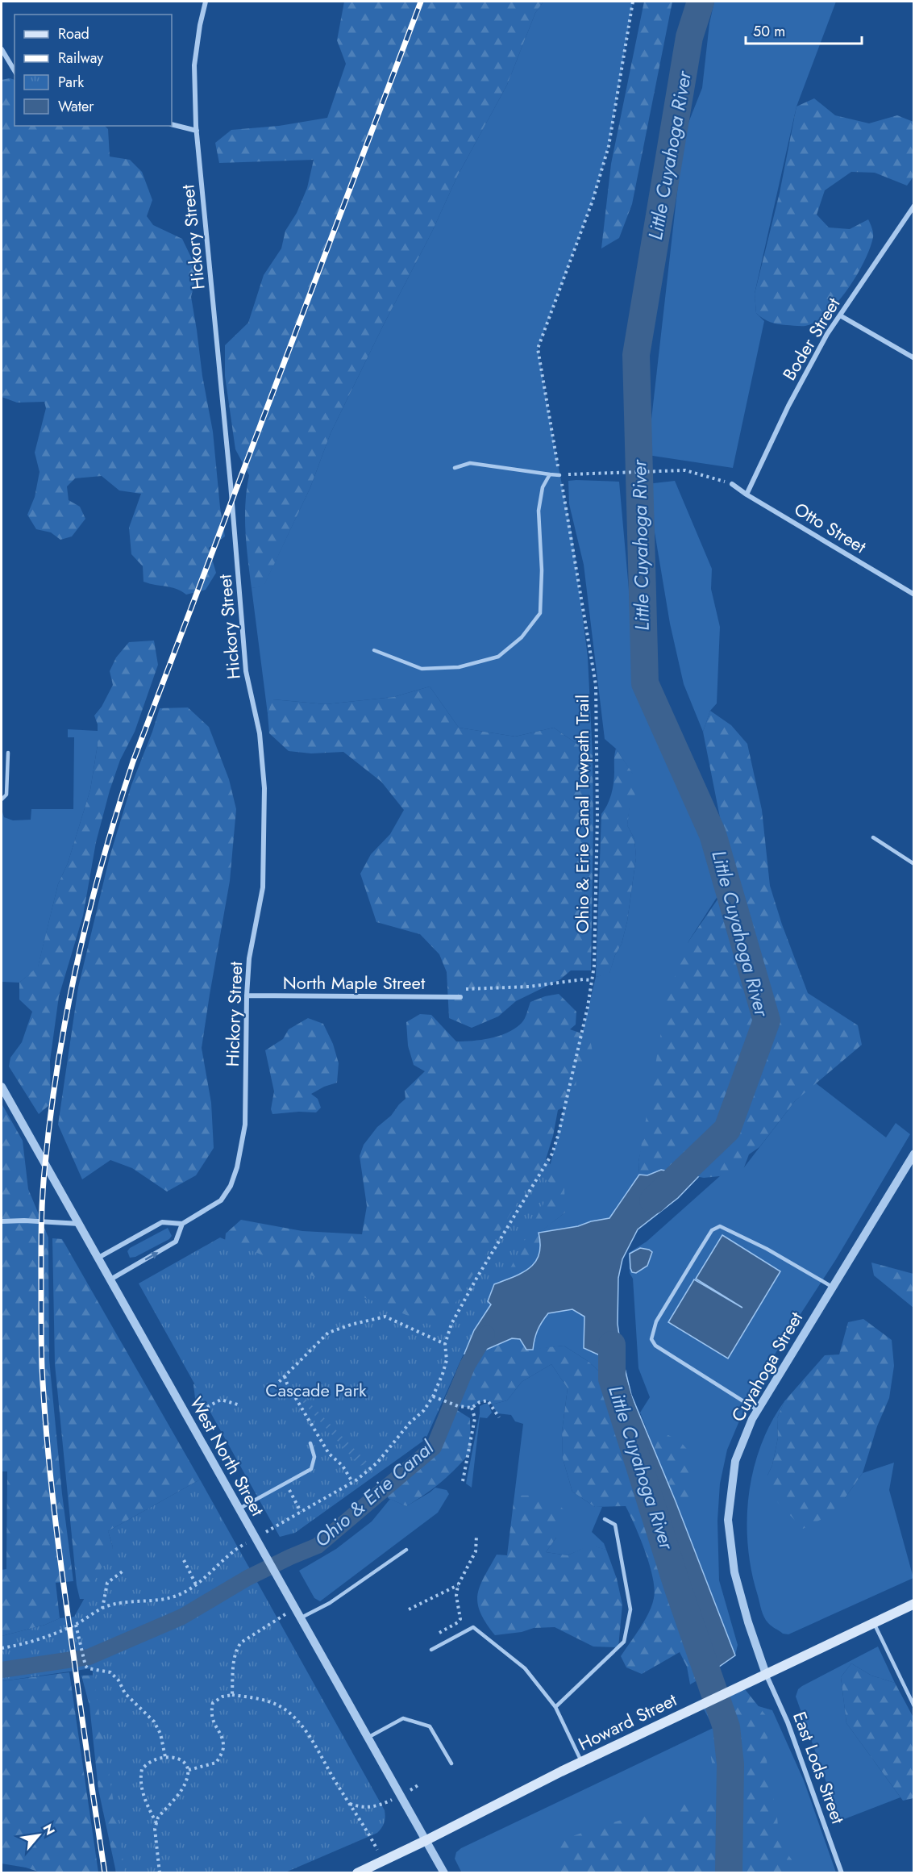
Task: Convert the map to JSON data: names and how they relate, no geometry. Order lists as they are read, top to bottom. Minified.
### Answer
{"streets":{"main road":["Howard Street"],"street":["Hickory Street","Boder Street","Otto Street","North Maple Street","Cuyahoga Street","West North Street","East Lods Street"],"path":["Ohio & Erie Canal Towpath Trail"]},"crossings":[["Hickory Street","North Maple Street"],["Boder Street","Otto Street"],["Cuyahoga Street","Howard Street"],["Cuyahoga Street","East Lods Street"],["West North Street","Howard Street"],["Howard Street","East Lods Street"]],"water":["Little Cuyahoga River","Ohio & Erie Canal"],"parks":["Cascade Park"],"legend":["Road","Railway","Park","Water"],"scale_bar":"50 m","north":"top right"}
